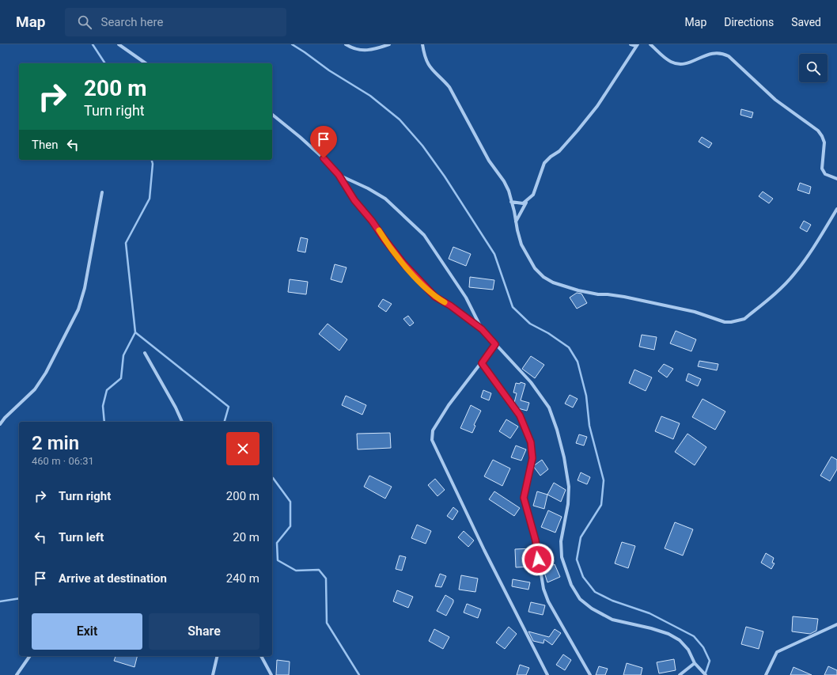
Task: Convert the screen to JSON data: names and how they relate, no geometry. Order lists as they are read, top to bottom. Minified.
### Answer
{"page":{"header":"Map","search":"Search here","nav":["Map","Directions","Saved"],"turn":["200 m","Turn right"],"then":"Then","heading":["2 min","460 m · 06:31"],"list":[{"name":"Turn right","value":"200 m"},{"name":"Turn left","value":"20 m"},{"name":"Arrive at destination","value":"240 m"}],"buttons":["Exit","Share"]}}
